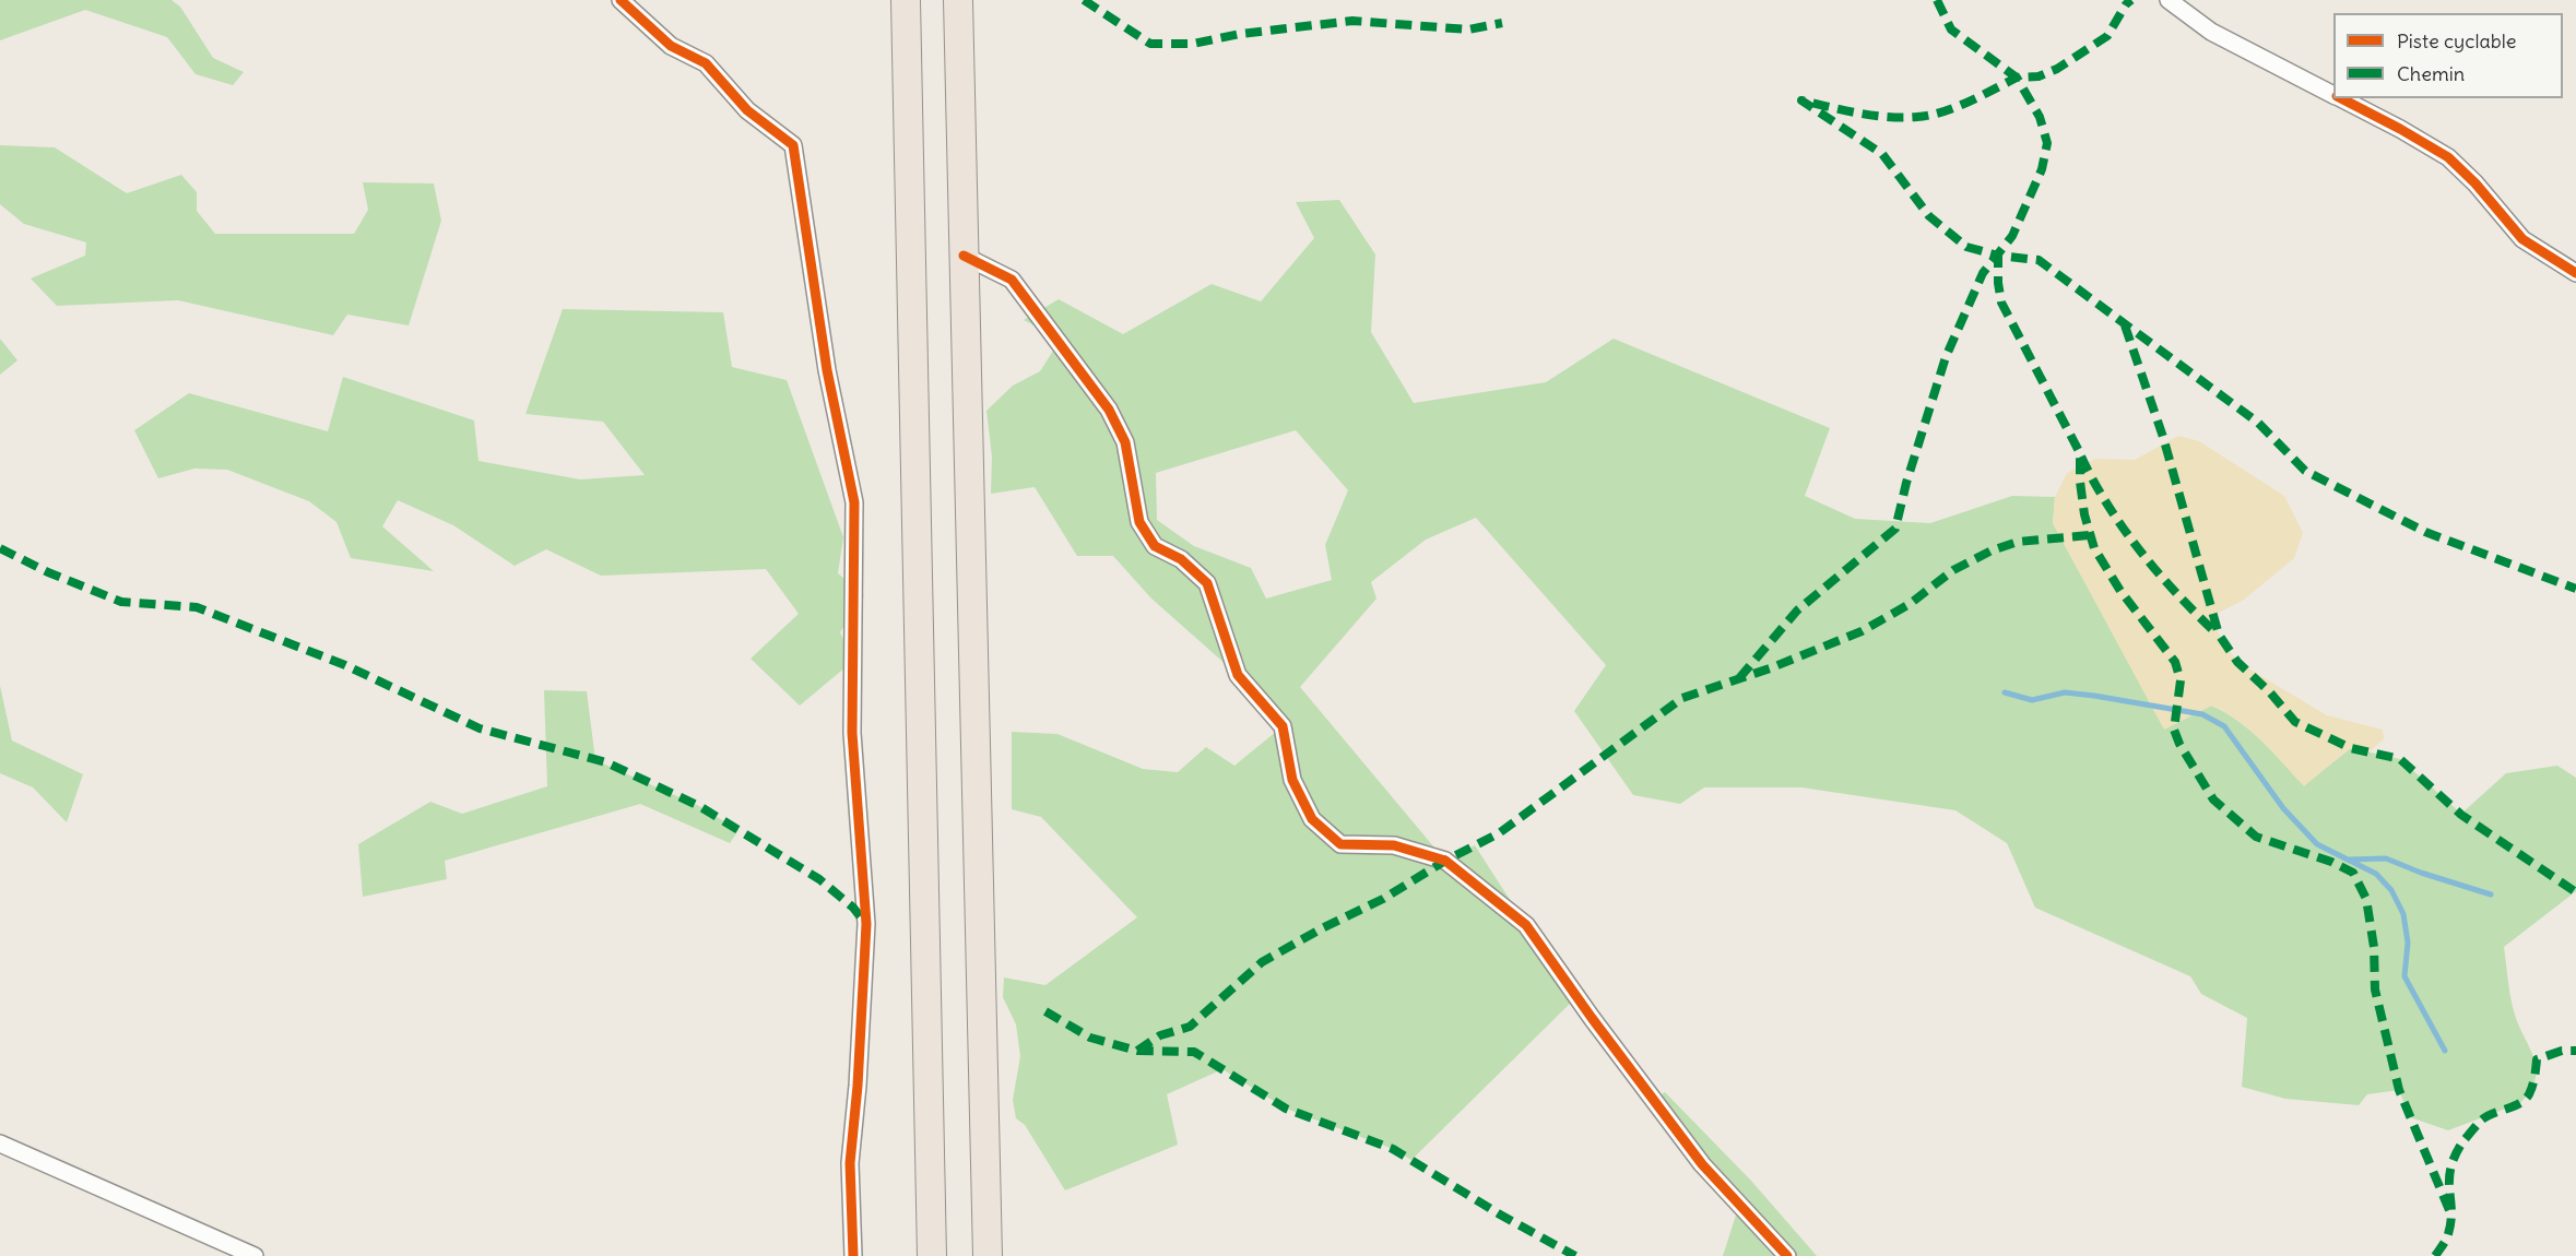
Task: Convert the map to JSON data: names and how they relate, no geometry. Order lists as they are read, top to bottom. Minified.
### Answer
{"legend":["Piste cyclable","Chemin"]}
